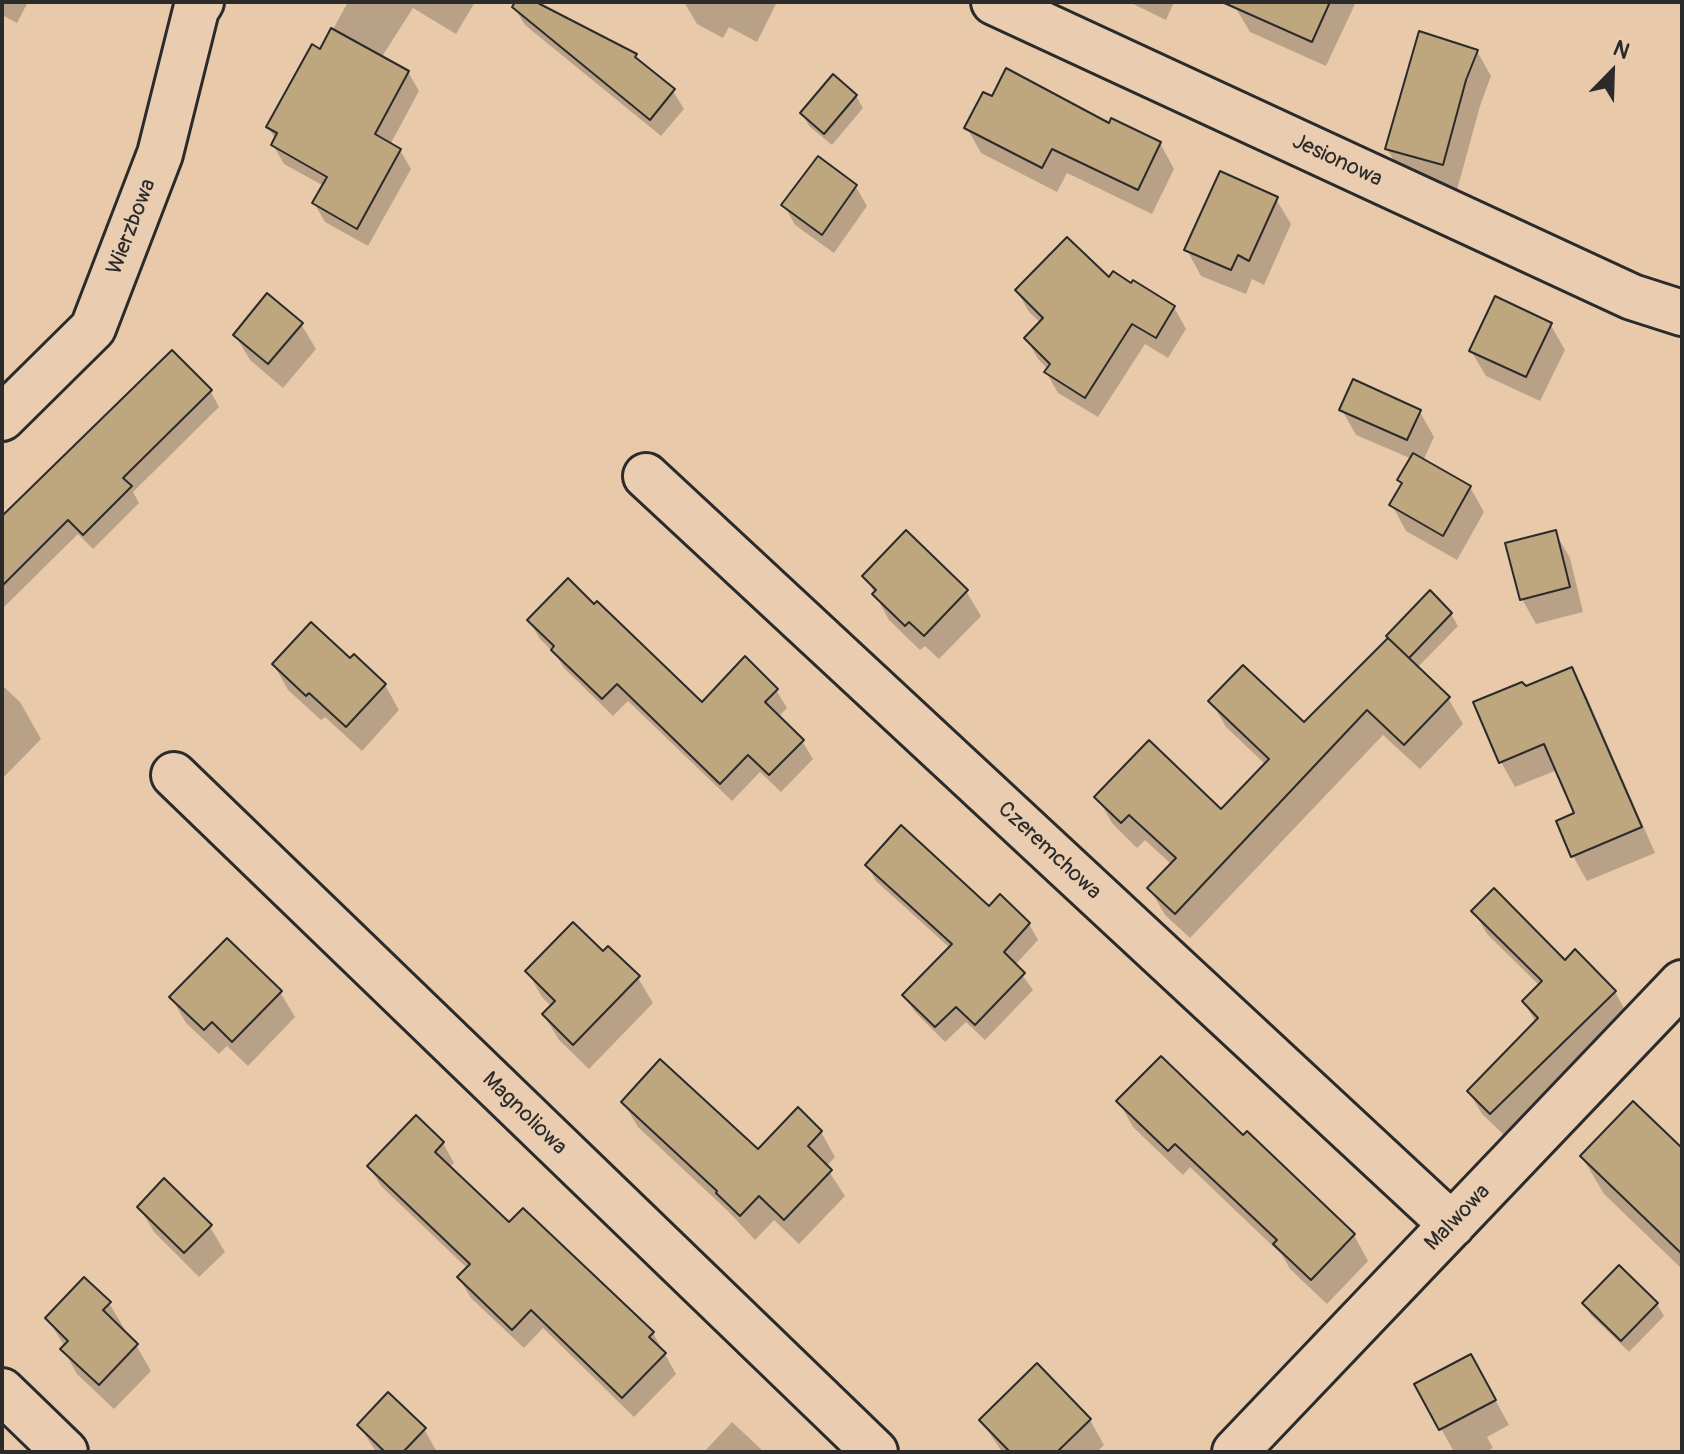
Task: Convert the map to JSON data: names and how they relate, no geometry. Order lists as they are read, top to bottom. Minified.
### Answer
{"streets":{"street":["Jesionowa","Wierzbowa","Czeremchowa","Magnoliowa","Malwowa"]},"crossings":[["Czeremchowa","Malwowa"]],"north":"top right"}
